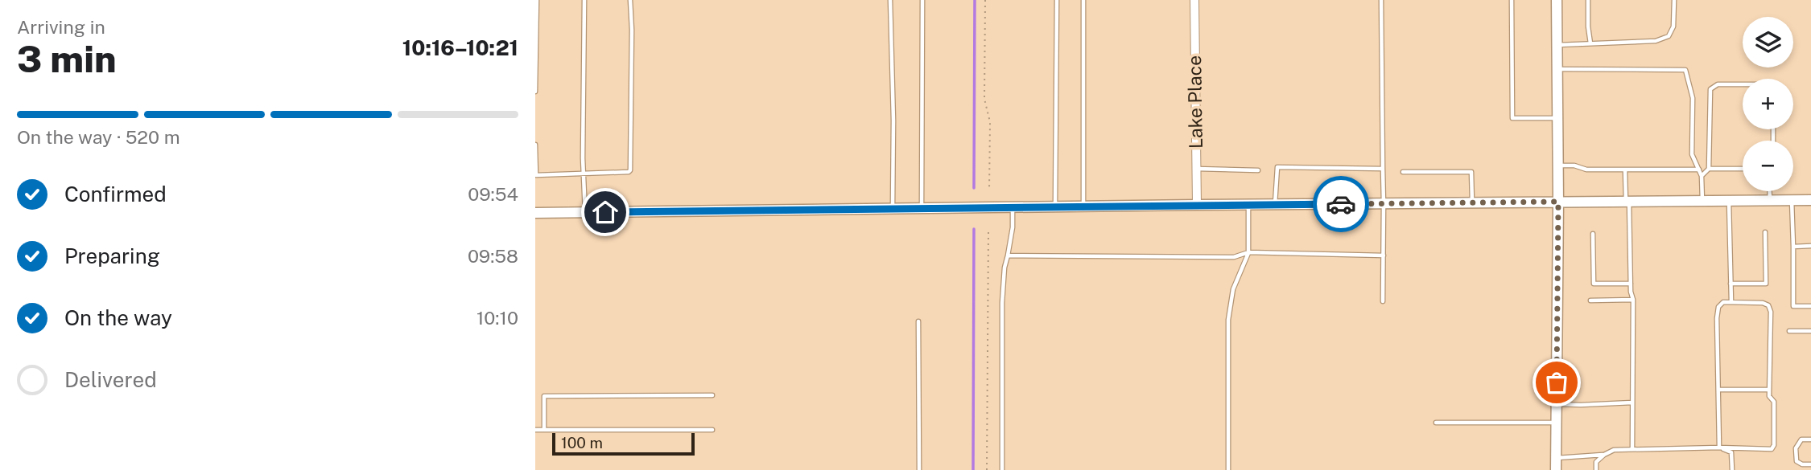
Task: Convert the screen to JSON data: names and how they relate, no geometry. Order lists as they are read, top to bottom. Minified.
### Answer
{"streets":{"street":["Lake Place"]},"scale_bar":"100 m","page":{"heading":["3 min","Arriving in","10:16–10:21"],"map_buttons":["+","−"],"bar":"On the way · 520 m","list":[["Confirmed","09:54"],["Preparing","09:58"],["On the way","10:10"],"Delivered"],"scale":"100 m"}}
